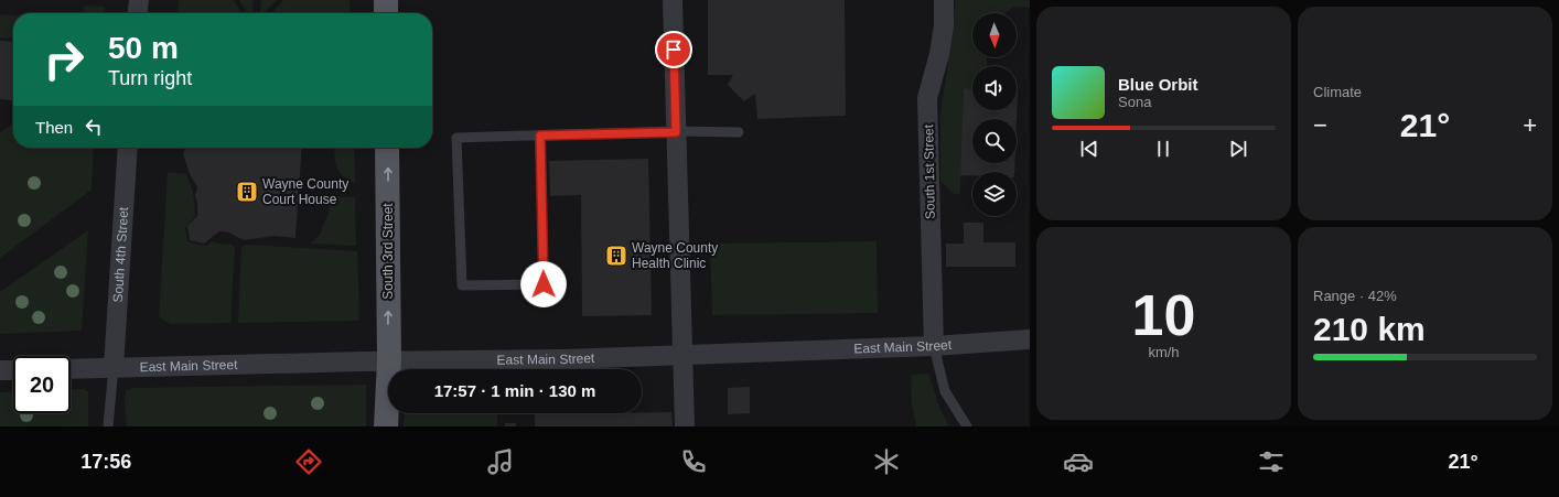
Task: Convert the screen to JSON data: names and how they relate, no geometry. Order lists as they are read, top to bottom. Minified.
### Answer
{"streets":{"main road":["South 3rd Street"],"street":["South 1st Street","South 4th Street","East Main Street"]},"crossings":[["South 1st Street","East Main Street"],["South 3rd Street","East Main Street"],["South 4th Street","East Main Street"]],"one_way":["South 3rd Street"],"places":{"building":["Wayne County Court House","Wayne County Health Clinic"]},"north":"bottom","page":{"tile":["Climate",["10","km/h"],["Range · 42%","210 km"]],"turn":["50 m","Turn right"],"song":["Blue Orbit","Sona"],"then":"Then","heat":["−","21°","+"],"limit":"20","trip":"17:57 · 1 min · 130 m","tabs":["17:56","21°"]}}
